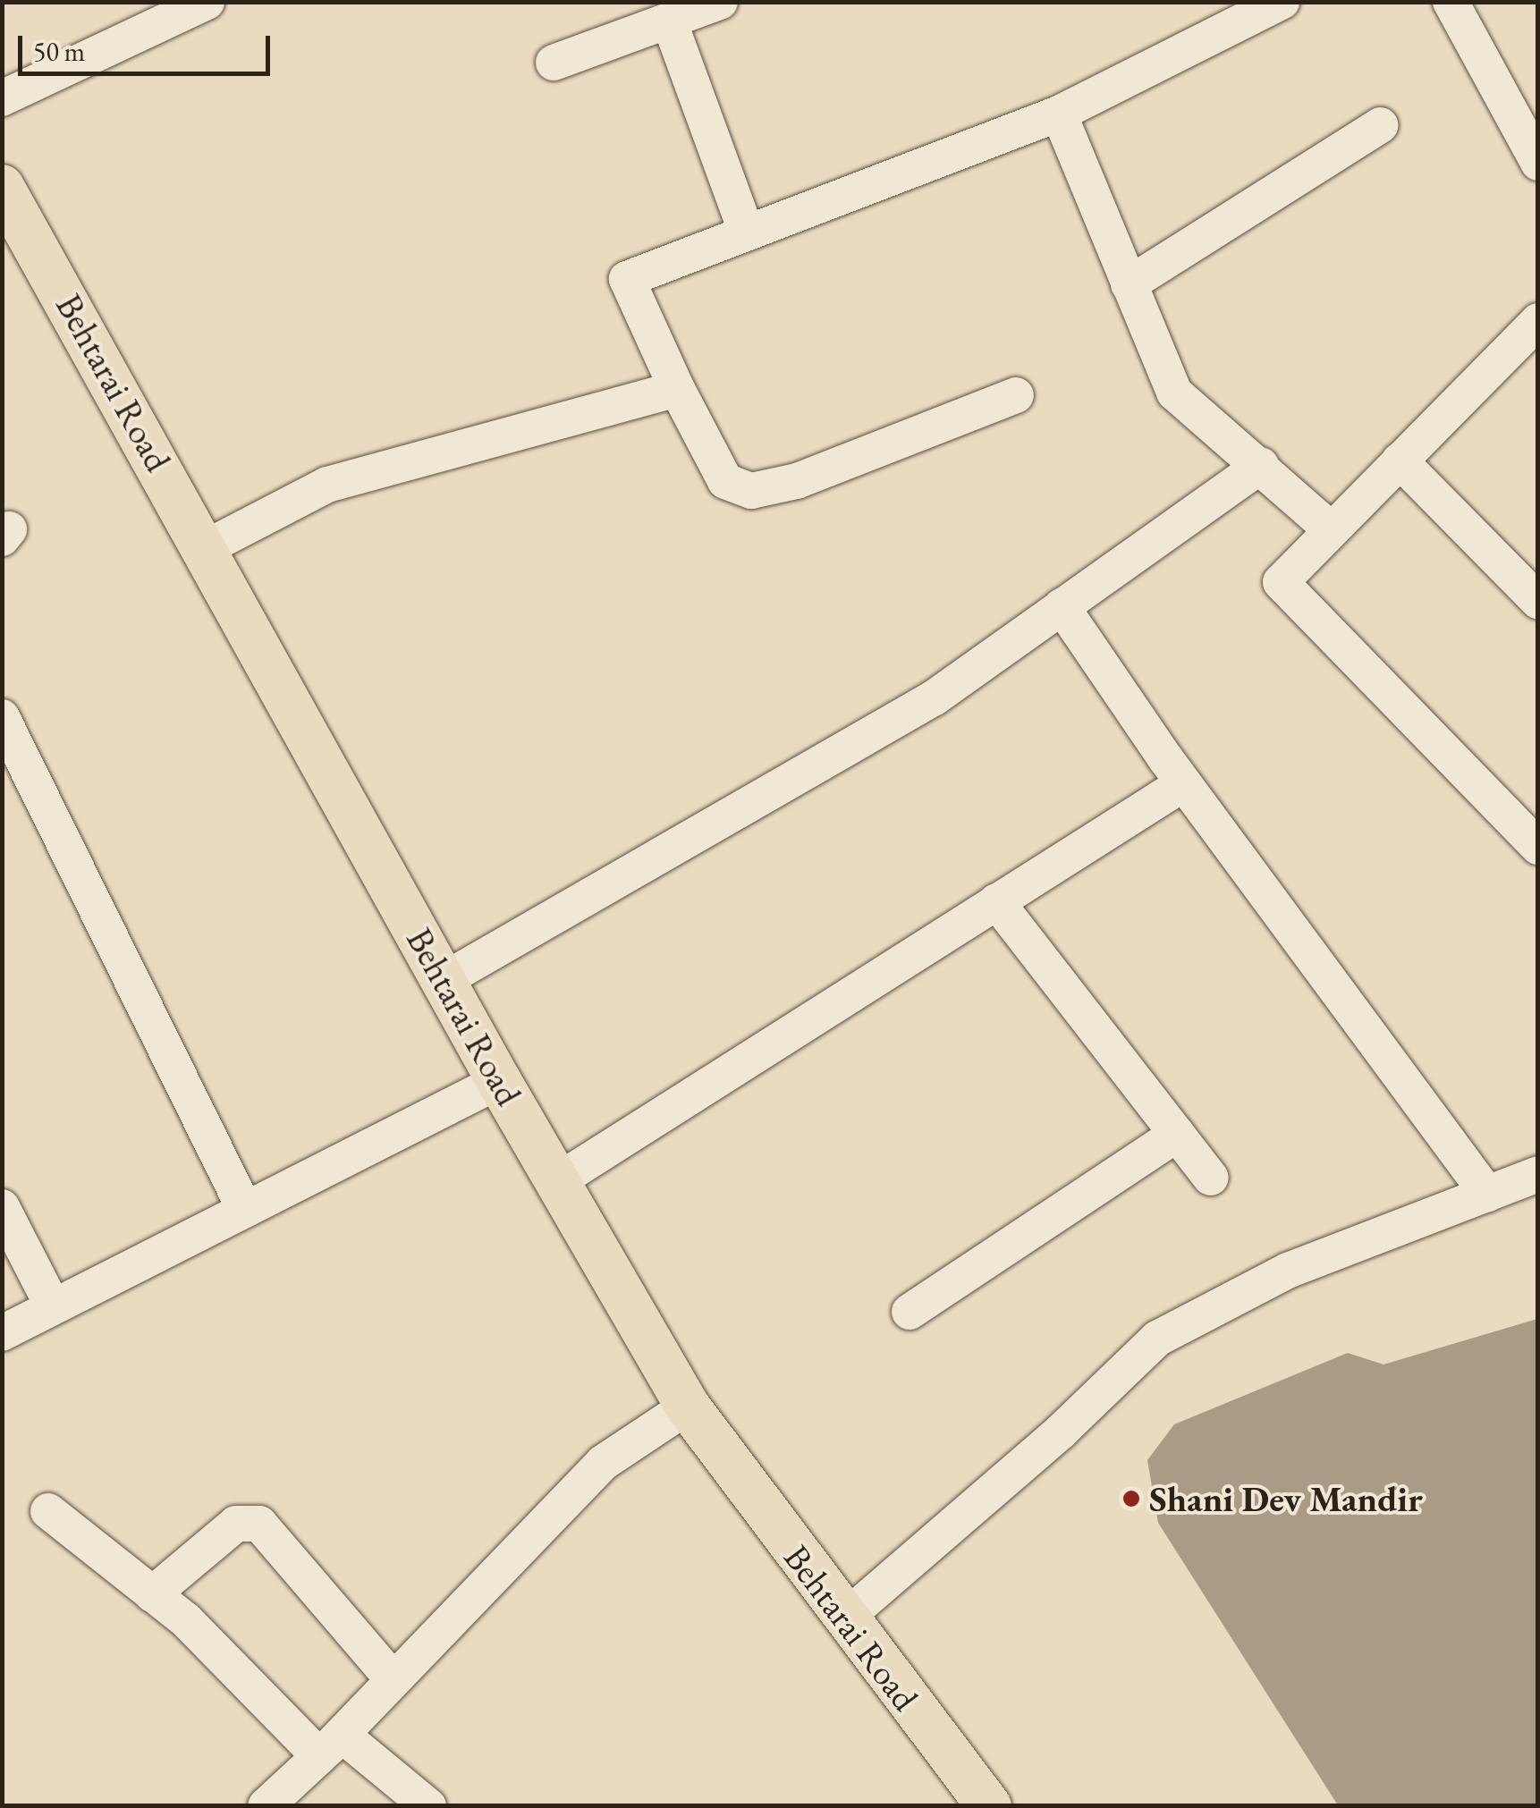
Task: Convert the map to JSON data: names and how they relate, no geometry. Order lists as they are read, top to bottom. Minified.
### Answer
{"streets":{"main road":["Behtarai Road"]},"places":["Shani Dev Mandir"],"scale_bar":"50 m"}
